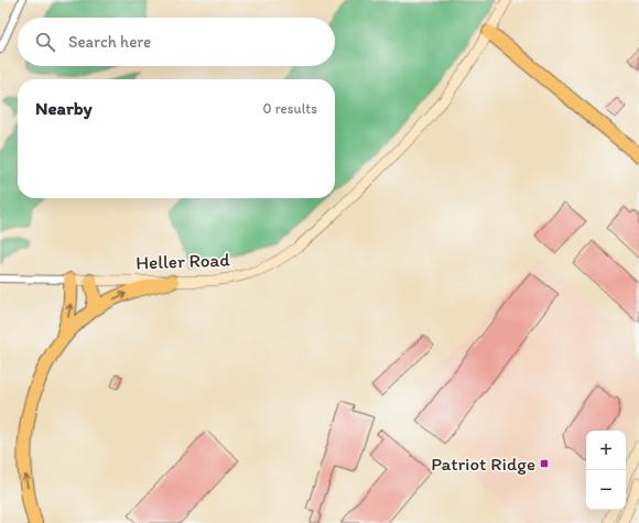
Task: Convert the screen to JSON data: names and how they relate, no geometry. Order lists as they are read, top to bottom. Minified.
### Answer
{"streets":{"street":["Heller Road"]},"places":{"transit":["Patriot Ridge"]},"page":{"search":"Search here","heading":["Nearby","0 results"],"map_buttons":["+","−"]}}
